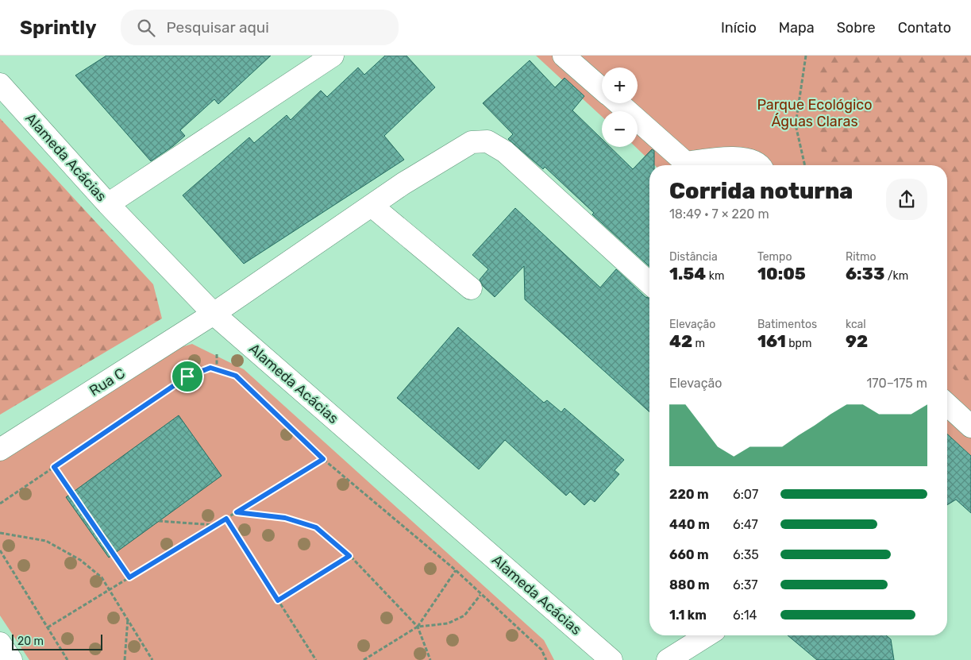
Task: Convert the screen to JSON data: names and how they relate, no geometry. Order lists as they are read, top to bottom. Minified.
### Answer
{"streets":{"street":["Alameda Acácias","Rua C"]},"crossings":[["Alameda Acácias","Rua C"]],"parks":["Parque Ecológico Águas Claras"],"scale_bar":"20 m","page":{"header":"Sprintly","search":"Pesquisar aqui","nav":["Início","Mapa","Sobre","Contato"],"map_buttons":["+","−"],"heading":["Corrida noturna","18:49 · 7 × 220 m"],"stats":[["Distância","1.54 km"],["Tempo","10:05"],["Ritmo","6:33 /km"],["Elevação","42 m"],["Batimentos","161 bpm"],["kcal","92"]],"chart":["Elevação","170–175 m"],"list":[{"name":"220 m","note":"6:07"},{"name":"440 m","note":"6:47"},{"name":"660 m","note":"6:35"},{"name":"880 m","note":"6:37"},{"name":"1.1 km","note":"6:14"}],"scale":"20 m"}}
